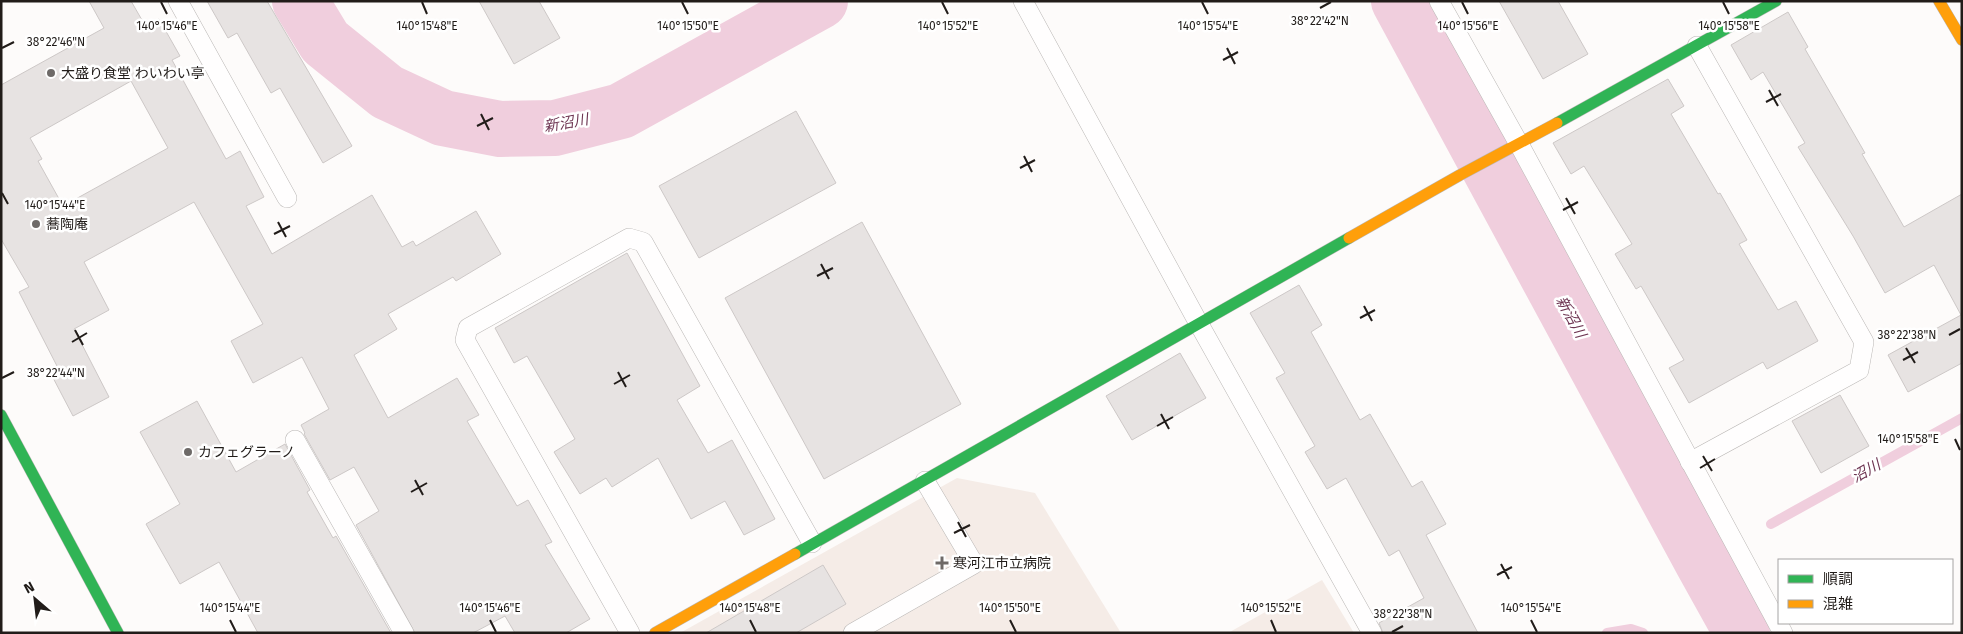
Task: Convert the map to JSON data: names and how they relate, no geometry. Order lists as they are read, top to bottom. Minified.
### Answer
{"water":["新沼川","沼川"],"places":{"other":["大盛り食堂 わいわい亭","蕎陶庵","カフェグラーノ"],"health":["寒河江市立病院"]},"legend":["順調","混雑"],"north":"top left","coordinates":["38°22'42\"N","140°15'46\"E","140°15'48\"E","140°15'50\"E","140°15'52\"E","140°15'54\"E","140°15'56\"E","140°15'58\"E","38°22'46\"N","140°15'44\"E","38°22'38\"N","38°22'44\"N"]}
